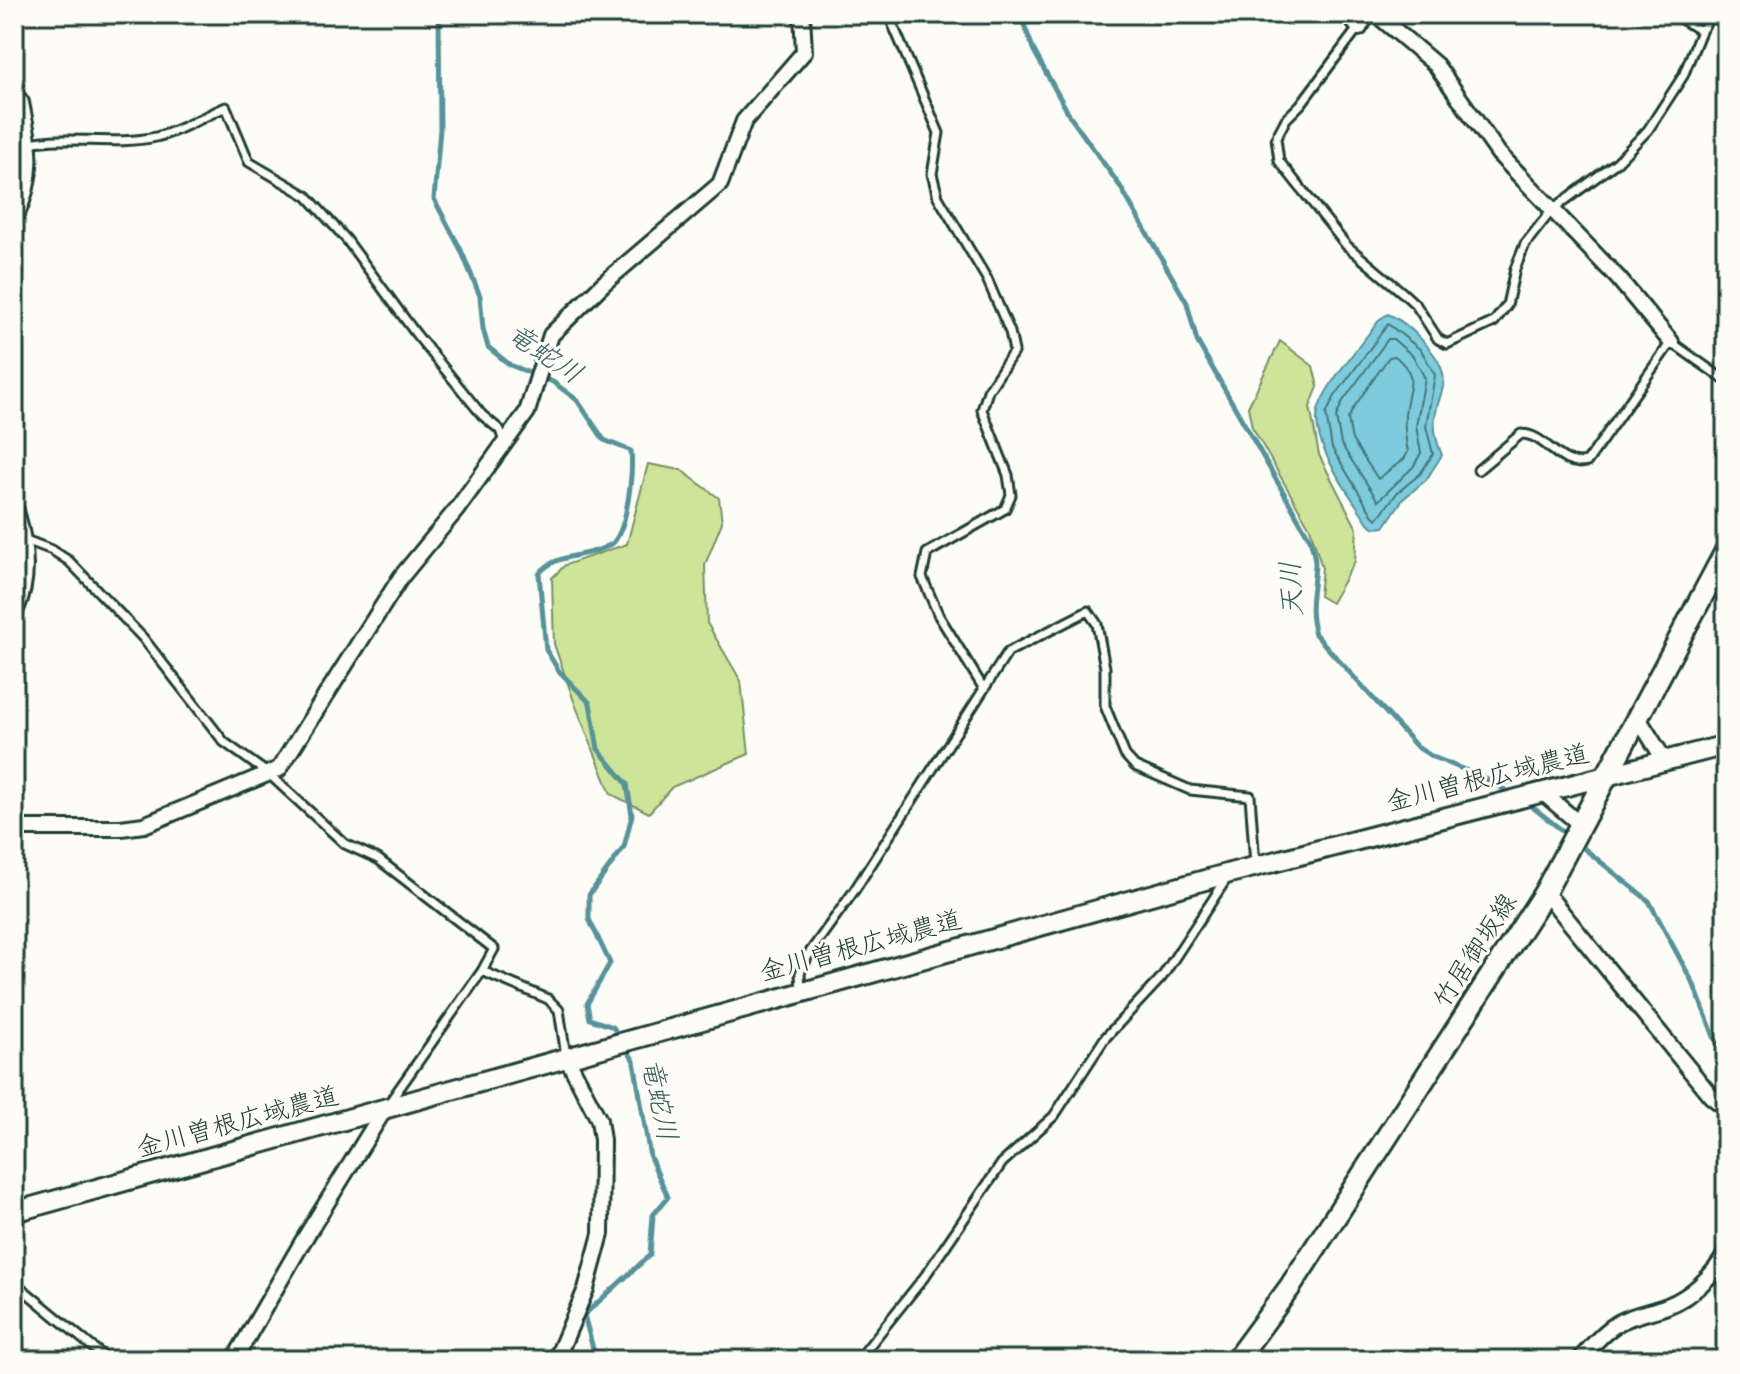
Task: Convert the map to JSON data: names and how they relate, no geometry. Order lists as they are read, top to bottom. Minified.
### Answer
{"streets":{"main road":["竹居御坂線"],"street":["金川曽根広域農道"]},"crossings":[["金川曽根広域農道","竹居御坂線"]],"water":["竜蛇川","天川"]}
